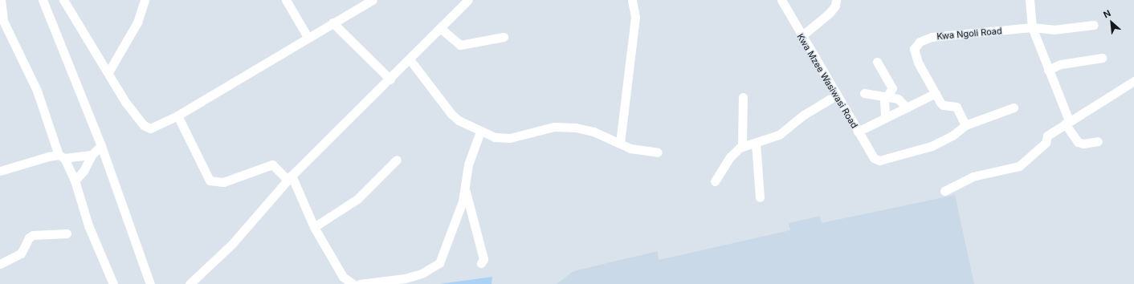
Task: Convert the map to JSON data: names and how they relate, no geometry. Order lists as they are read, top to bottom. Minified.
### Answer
{"streets":{"street":["Kwa Ngoli Road","Kwa Mzee Wasiwasi Road"]},"crossings":[["Kwa Ngoli Road","Kwa Mzee Wasiwasi Road"]],"north":"top left"}
